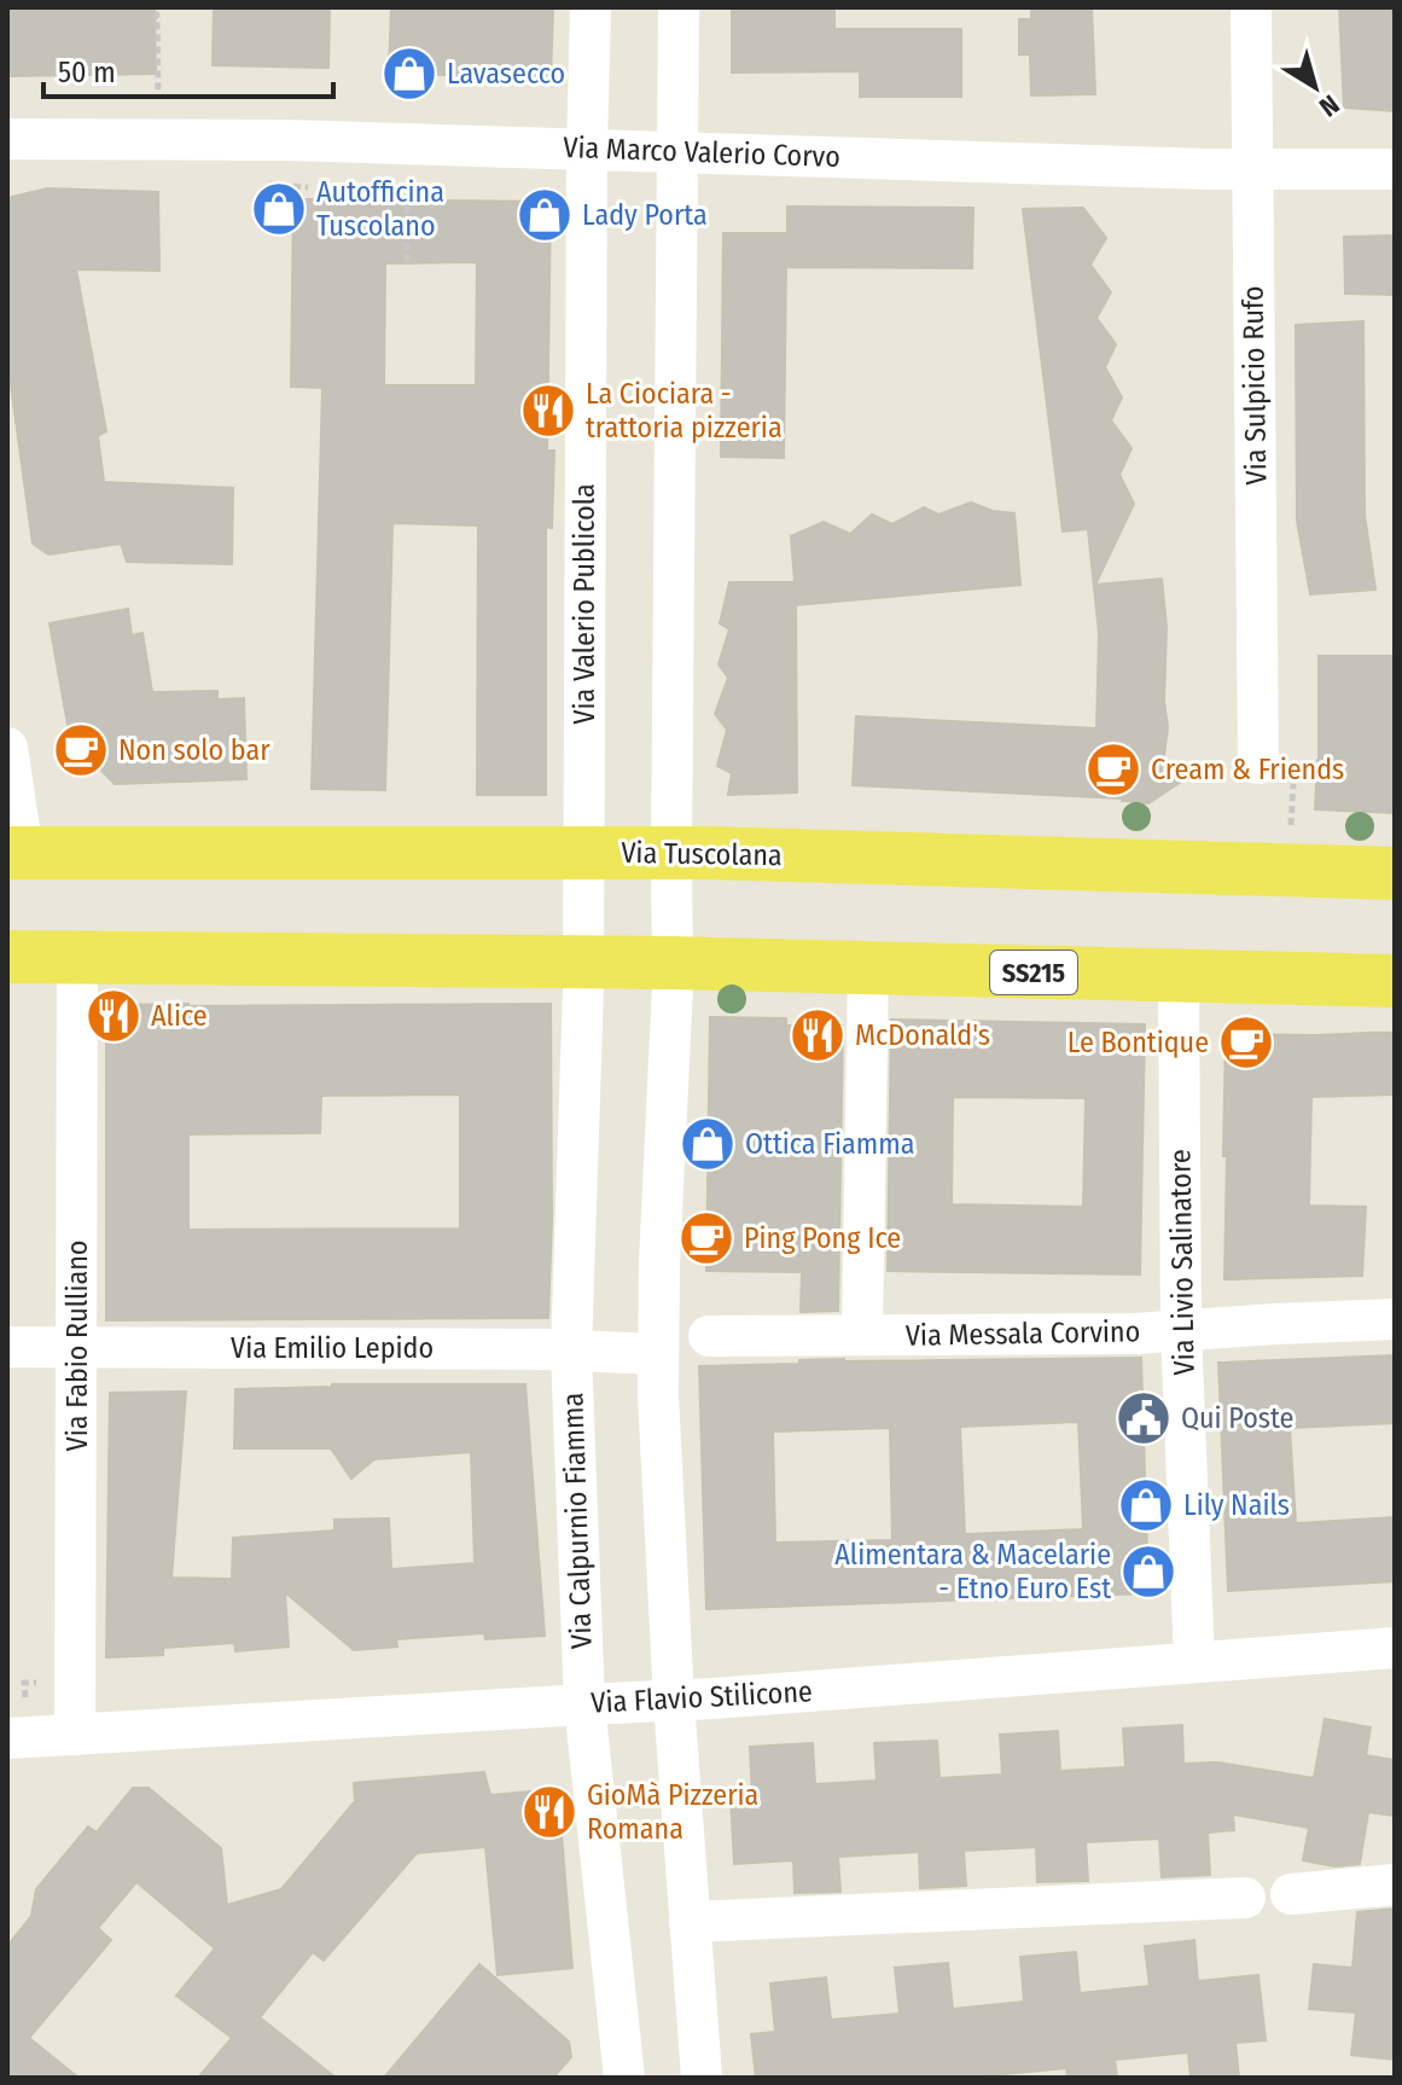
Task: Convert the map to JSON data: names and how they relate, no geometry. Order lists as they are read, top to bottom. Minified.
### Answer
{"streets":{"main road":["Via Tuscolana","SS215"],"street":["Via Marco Valerio Corvo","Via Sulpicio Rufo","Via Valerio Publicola","Via Livio Salinatore","Via Messala Corvino","Via Fabio Rulliano","Via Emilio Lepido","Via Calpurnio Fiamma","Via Flavio Stilicone"]},"crossings":[["Via Marco Valerio Corvo","Via Sulpicio Rufo"],["Via Marco Valerio Corvo","Via Valerio Publicola"],["Via Valerio Publicola","Via Tuscolana"],["Via Valerio Publicola","SS215"],["Via Valerio Publicola","Via Calpurnio Fiamma"],["SS215","Via Livio Salinatore"],["SS215","Via Fabio Rulliano"],["SS215","Via Calpurnio Fiamma"],["Via Livio Salinatore","Via Messala Corvino"],["Via Livio Salinatore","Via Flavio Stilicone"],["Via Fabio Rulliano","Via Emilio Lepido"],["Via Fabio Rulliano","Via Flavio Stilicone"],["Via Emilio Lepido","Via Calpurnio Fiamma"],["Via Calpurnio Fiamma","Via Flavio Stilicone"]],"places":{"shop":["Lavasecco","Autofficina Tuscolano","Lady Porta","Ottica Fiamma","Lily Nails","Alimentara & Macelarie - Etno Euro Est"],"restaurant":["La Ciociara - trattoria pizzeria","Alice","McDonald's","GioMà Pizzeria Romana"],"cafe":["Non solo bar","Cream & Friends","Le Bontique","Ping Pong Ice"],"public building":["Qui Poste"]},"scale_bar":"50 m","north":"bottom right"}
